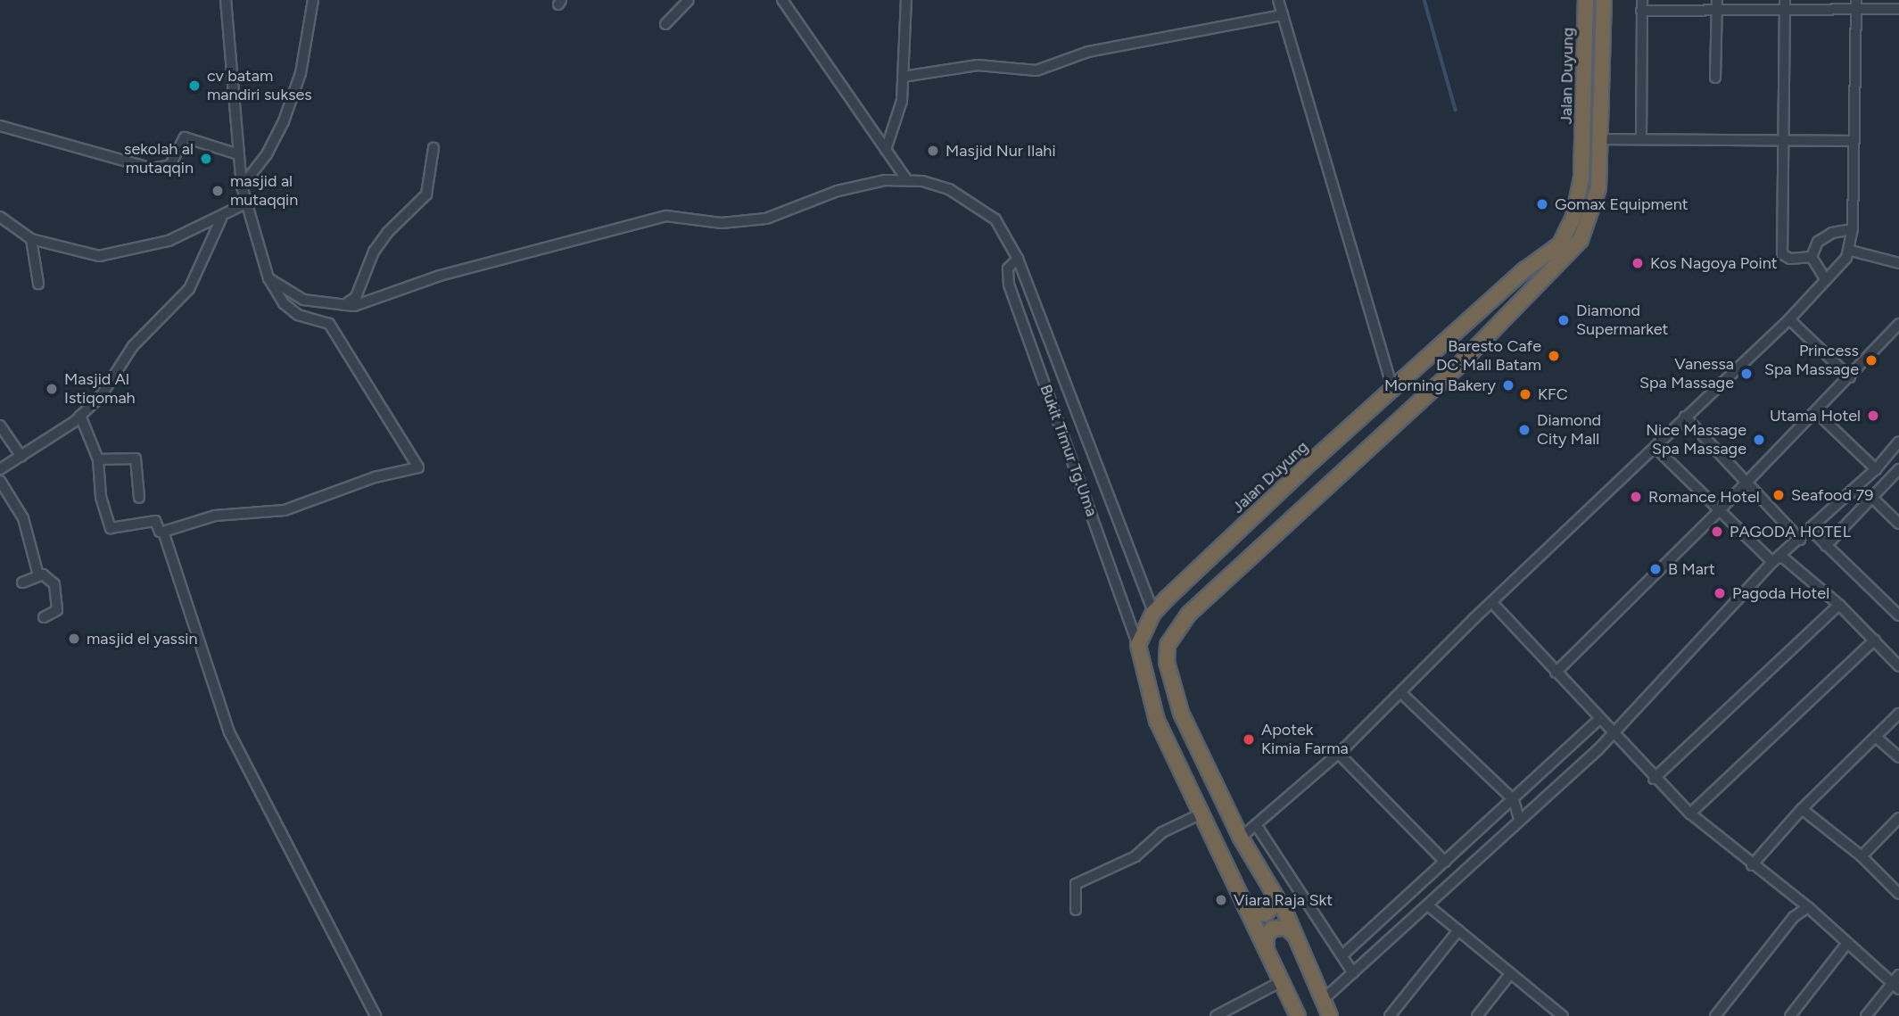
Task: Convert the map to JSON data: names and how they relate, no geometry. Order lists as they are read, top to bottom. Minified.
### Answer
{"streets":{"highway":["Jalan Duyung"],"street":["Bukit Timur Tg.Uma"]},"crossings":[["Jalan Duyung","Bukit Timur Tg.Uma"]],"places":["cv batam mandiri sukses","Masjid Nur Ilahi","sekolah al mutaqqin","masjid al mutaqqin","Gomax Equipment","Kos Nagoya Point","Diamond Supermarket","Baresto Cafe DC Mall Batam","Princess Spa Massage","Vanessa Spa Massage","Morning Bakery","Masjid Al Istiqomah","KFC","Utama Hotel","Diamond City Mall","Nice Massage Spa Massage","Seafood 79","Romance Hotel","PAGODA HOTEL","B Mart","Pagoda Hotel","masjid el yassin","Apotek Kimia Farma","Viara Raja Skt"]}
